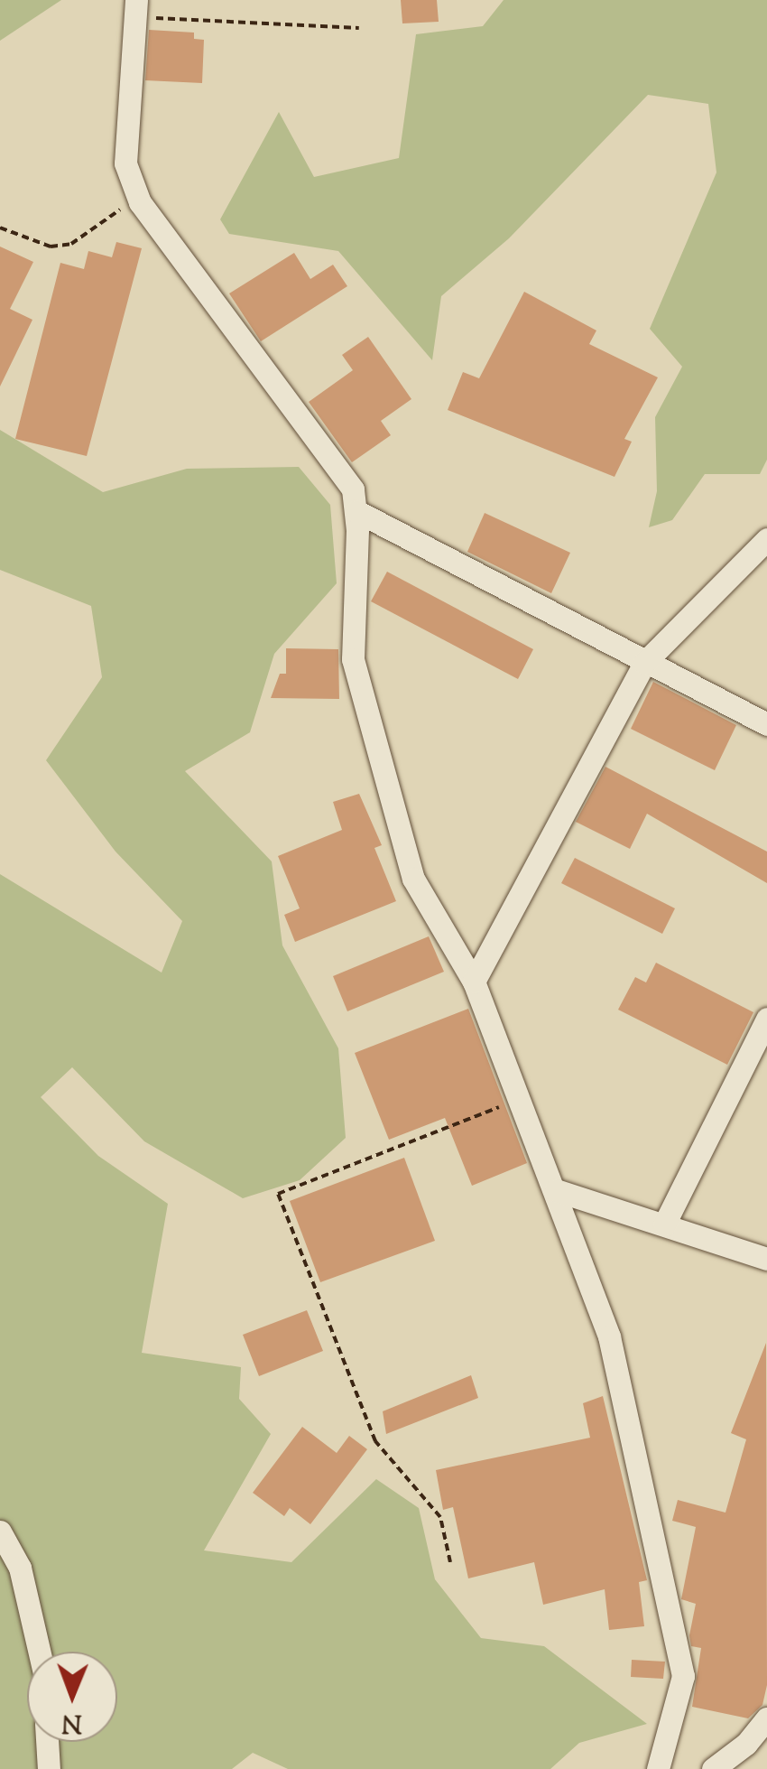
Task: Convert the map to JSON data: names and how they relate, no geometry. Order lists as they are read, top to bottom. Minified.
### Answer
{"north":"bottom"}
